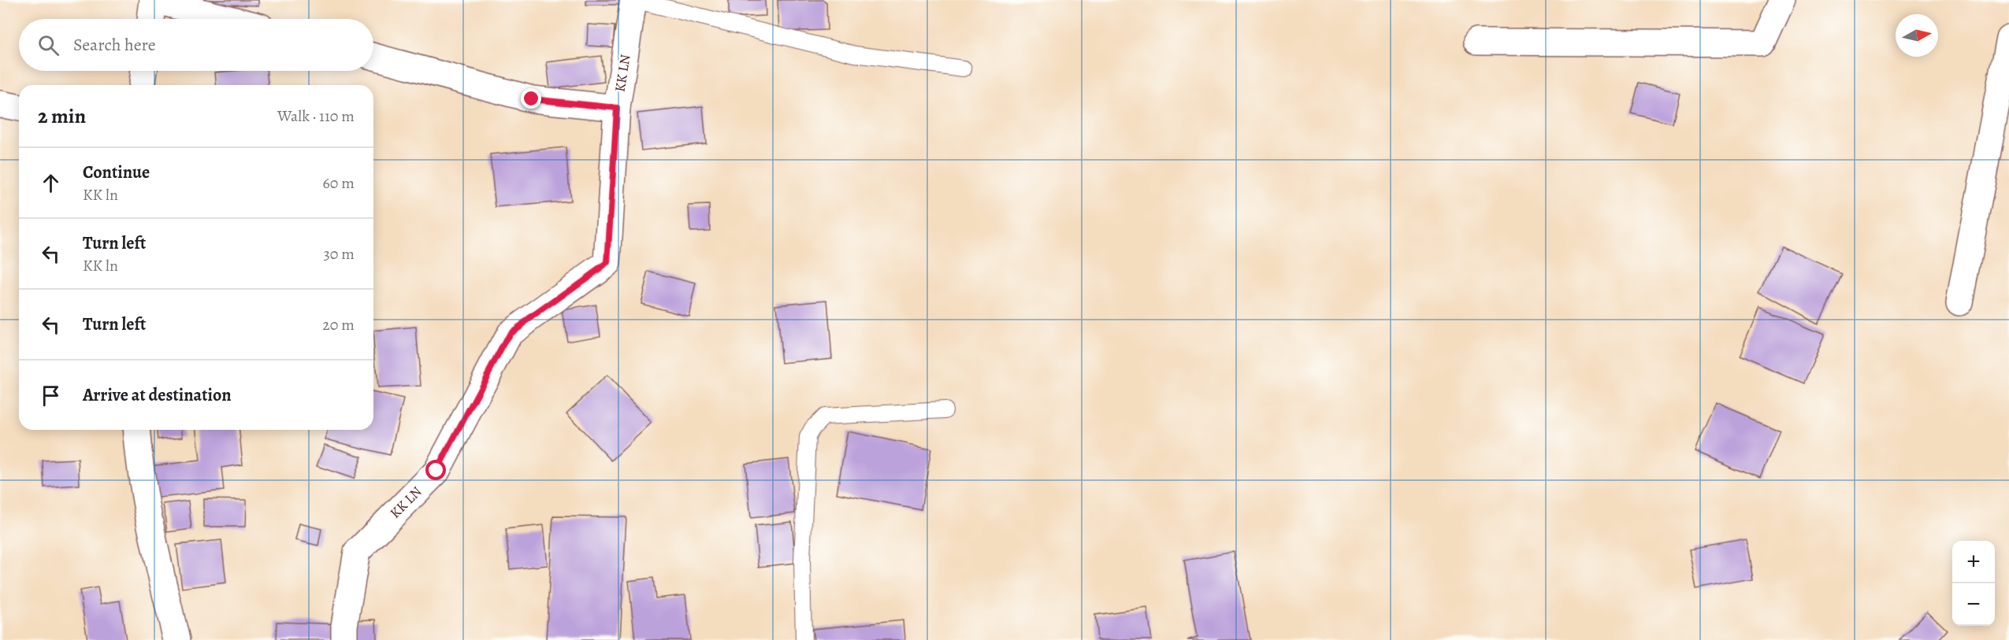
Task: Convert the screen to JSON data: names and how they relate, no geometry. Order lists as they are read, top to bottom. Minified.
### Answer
{"streets":{"street":["KK LN"]},"north":"right","page":{"search":"Search here","heading":["2 min","Walk · 110 m"],"list":[["Continue","KK ln","60 m"],["Turn left","KK ln","30 m"],["Turn left","20 m"],"Arrive at destination"],"map_buttons":["+","−"]}}
